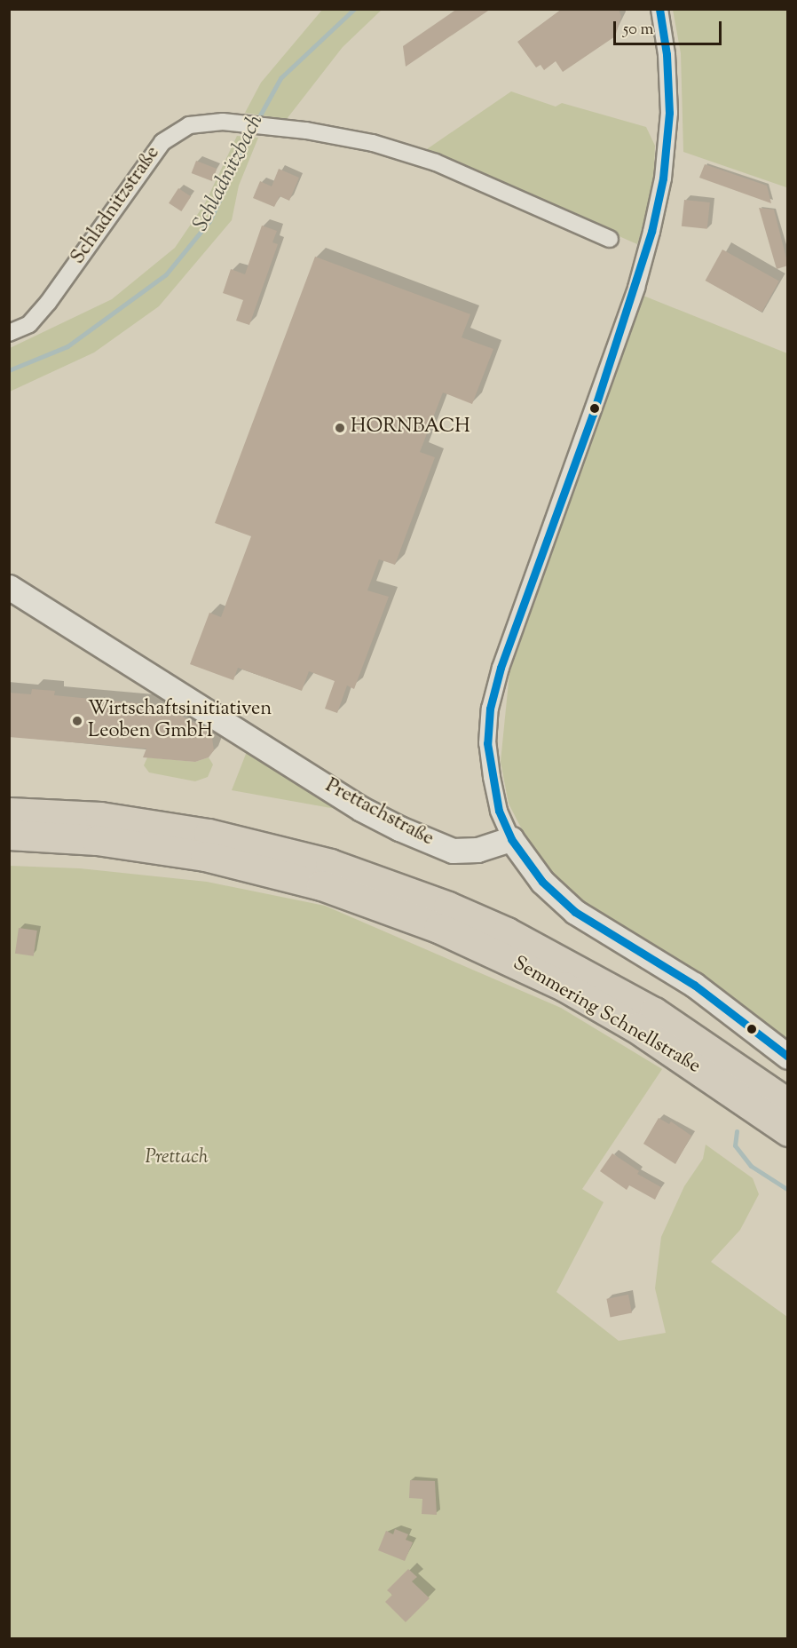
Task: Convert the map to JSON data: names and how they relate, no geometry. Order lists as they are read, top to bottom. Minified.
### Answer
{"streets":{"highway":["Semmering Schnellstraße"],"street":["Schladnitzstraße","Prettachstraße"]},"water":["Schladnitzbach"],"parks":["Prettach"],"places":["HORNBACH","Wirtschaftsinitiativen Leoben GmbH"],"scale_bar":"50 m"}
